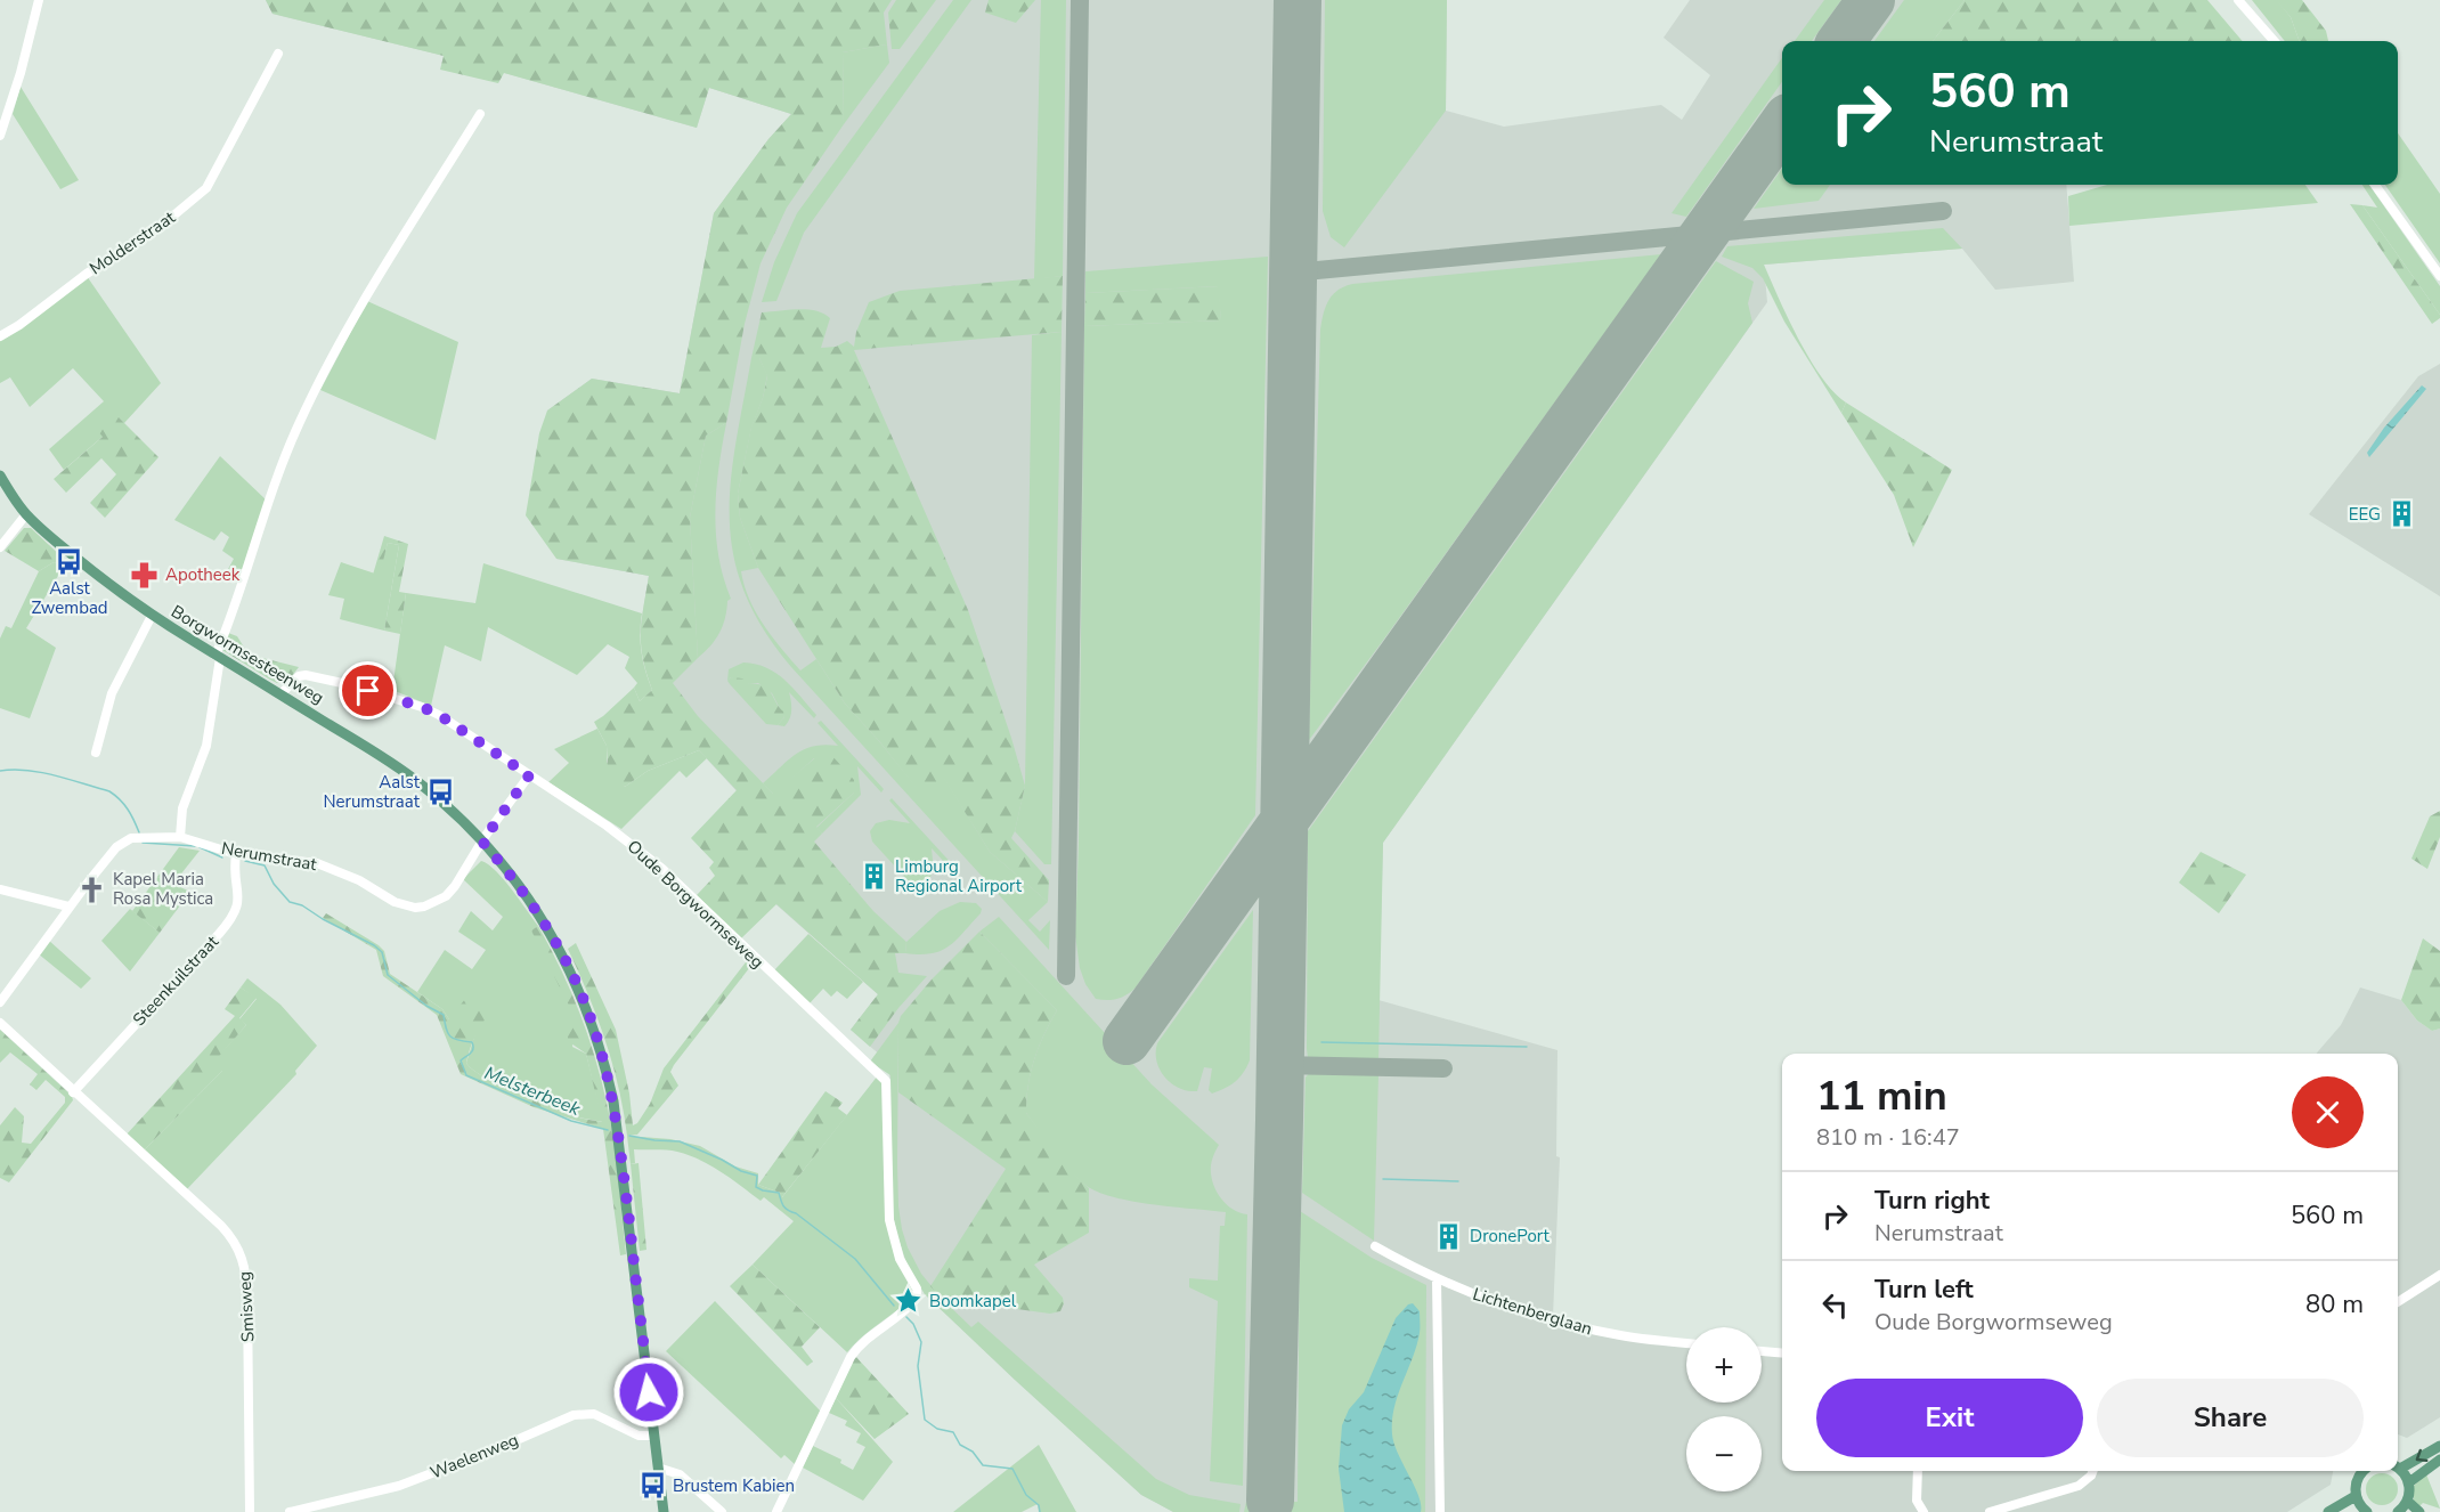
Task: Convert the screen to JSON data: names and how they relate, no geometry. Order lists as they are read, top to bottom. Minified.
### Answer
{"streets":{"main road":["Borgwormsesteenweg"],"street":["Molderstraat","Nerumstraat","Oude Borgwormseweg","Steenkuilstraat","Smisweg","Lichtenberglaan","Waelenweg"]},"crossings":[["Borgwormsesteenweg","Nerumstraat"],["Borgwormsesteenweg","Oude Borgwormseweg"],["Borgwormsesteenweg","Waelenweg"],["Nerumstraat","Oude Borgwormseweg"],["Nerumstraat","Steenkuilstraat"],["Steenkuilstraat","Smisweg"]],"water":["Melsterbeek"],"places":{"building":["EEG","Limburg Regional Airport","DronePort"],"bus stop":["Aalst Zwembad","Aalst Nerumstraat","Brustem Kabien"],"pharmacy":["Apotheek"],"church":["Kapel Maria Rosa Mystica"],"place":["Boomkapel"]},"page":{"turn":["560 m","Nerumstraat"],"heading":["11 min","810 m · 16:47"],"list":[{"name":"Turn right","note":"Nerumstraat","value":"560 m"},{"name":"Turn left","note":"Oude Borgwormseweg","value":"80 m"}],"map_buttons":["+","−"],"buttons":["Exit","Share"]}}
